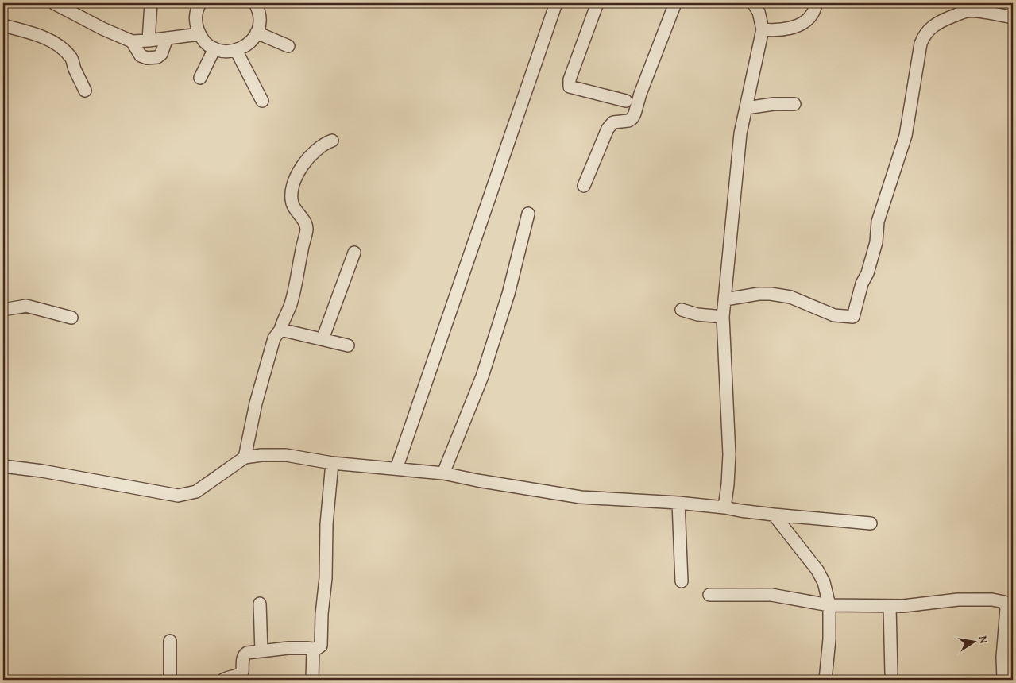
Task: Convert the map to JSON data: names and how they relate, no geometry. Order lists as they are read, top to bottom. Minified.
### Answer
{"north":"right"}
